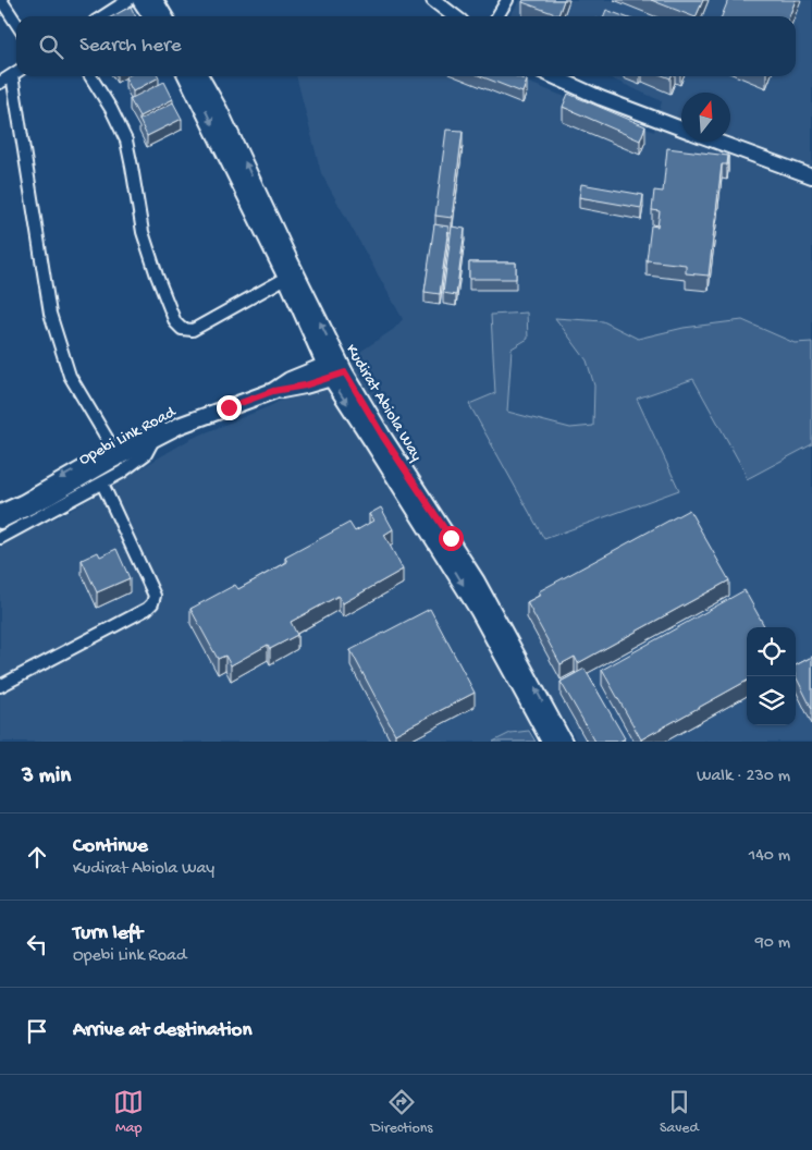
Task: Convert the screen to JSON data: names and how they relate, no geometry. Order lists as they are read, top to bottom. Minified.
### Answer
{"streets":{"main road":["Kudirat Abiola Way","Opebi Link Road"]},"crossings":[["Kudirat Abiola Way","Opebi Link Road"]],"north":"top","page":{"search":"Search here","heading":["3 min","Walk · 230 m"],"list":[["Continue","Kudirat Abiola Way","140 m"],["Turn left","Opebi Link Road","90 m"],"Arrive at destination"],"nav":["Map","Directions","Saved"]}}
